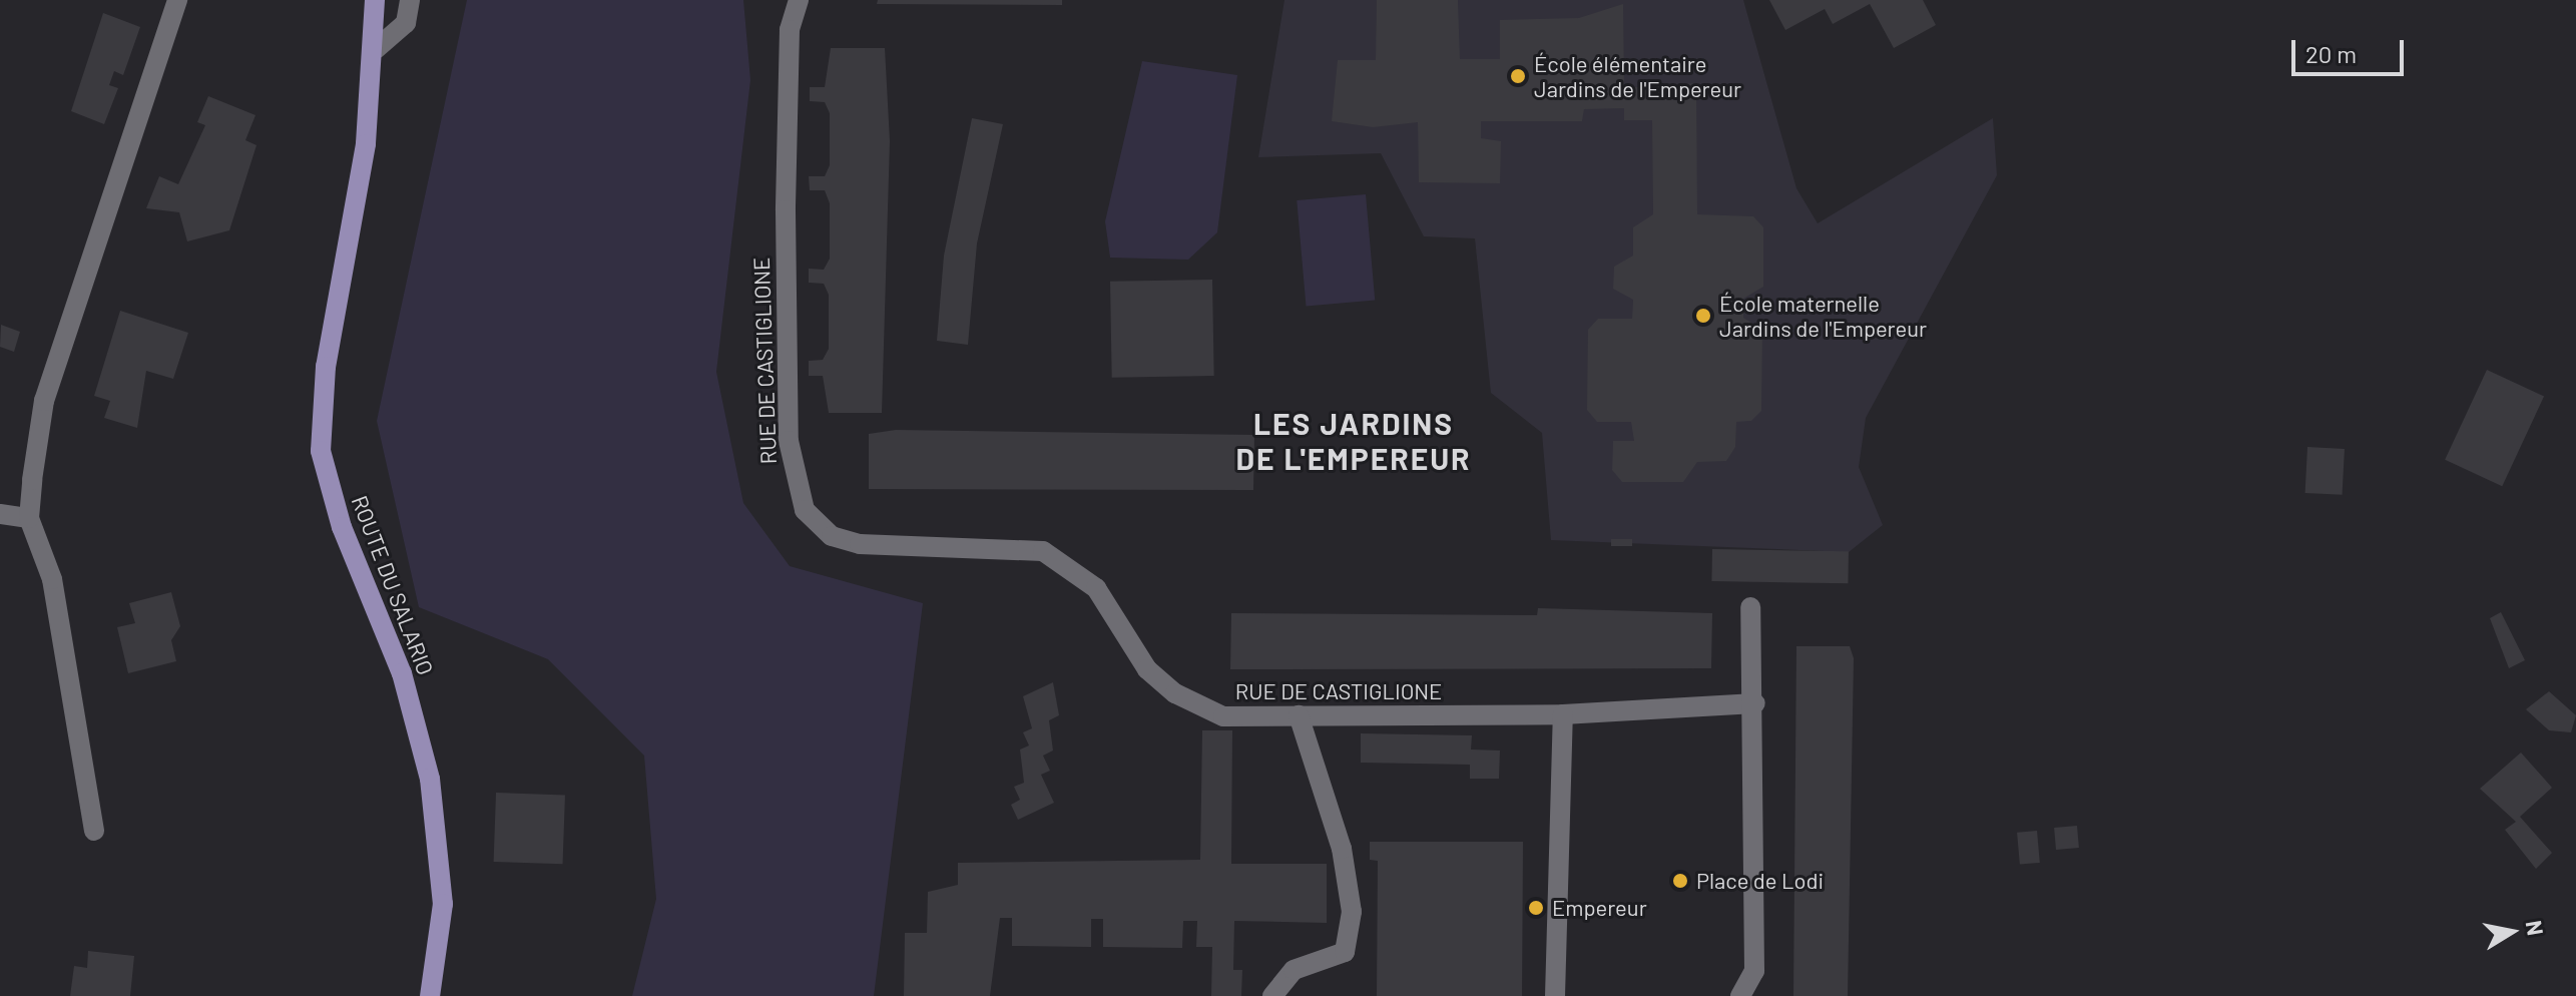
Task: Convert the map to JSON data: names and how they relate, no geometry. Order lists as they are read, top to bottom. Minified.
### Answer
{"streets":{"main road":["ROUTE DU SALARIO"],"street":["RUE DE CASTIGLIONE"]},"districts":["LES JARDINS DE L'EMPEREUR"],"places":["École élémentaire Jardins de l'Empereur","École maternelle Jardins de l'Empereur","Place de Lodi","Empereur"],"scale_bar":"20 m","north":"right"}
